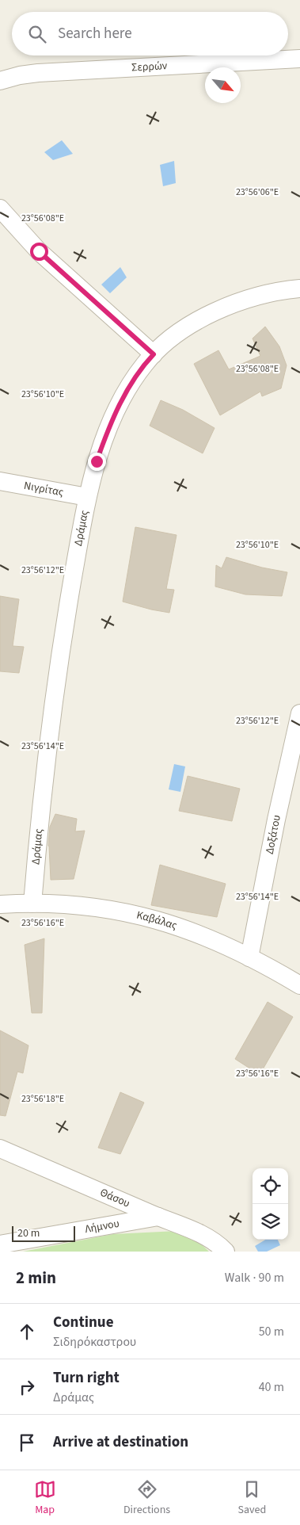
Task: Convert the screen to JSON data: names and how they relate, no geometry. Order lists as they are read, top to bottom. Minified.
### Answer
{"streets":{"street":["Σερρών","Νιγρίτας","Δράμας","Δοξάτου","Καβάλας","Θάσου","Λήμνου"]},"crossings":[["Νιγρίτας","Δράμας"],["Δράμας","Καβάλας"],["Δοξάτου","Καβάλας"],["Θάσου","Λήμνου"]],"scale_bar":"20 m","north":"bottom right","page":{"search":"Search here","scale":"20 m","heading":["2 min","Walk · 90 m"],"list":[["Continue","Σιδηρόκαστρου","50 m"],["Turn right","Δράμας","40 m"],"Arrive at destination"],"nav":["Map","Directions","Saved"]},"coordinates":["23°56'06\"E","23°56'08\"E","23°56'10\"E","23°56'12\"E","23°56'14\"E","23°56'16\"E","23°56'18\"E"]}
